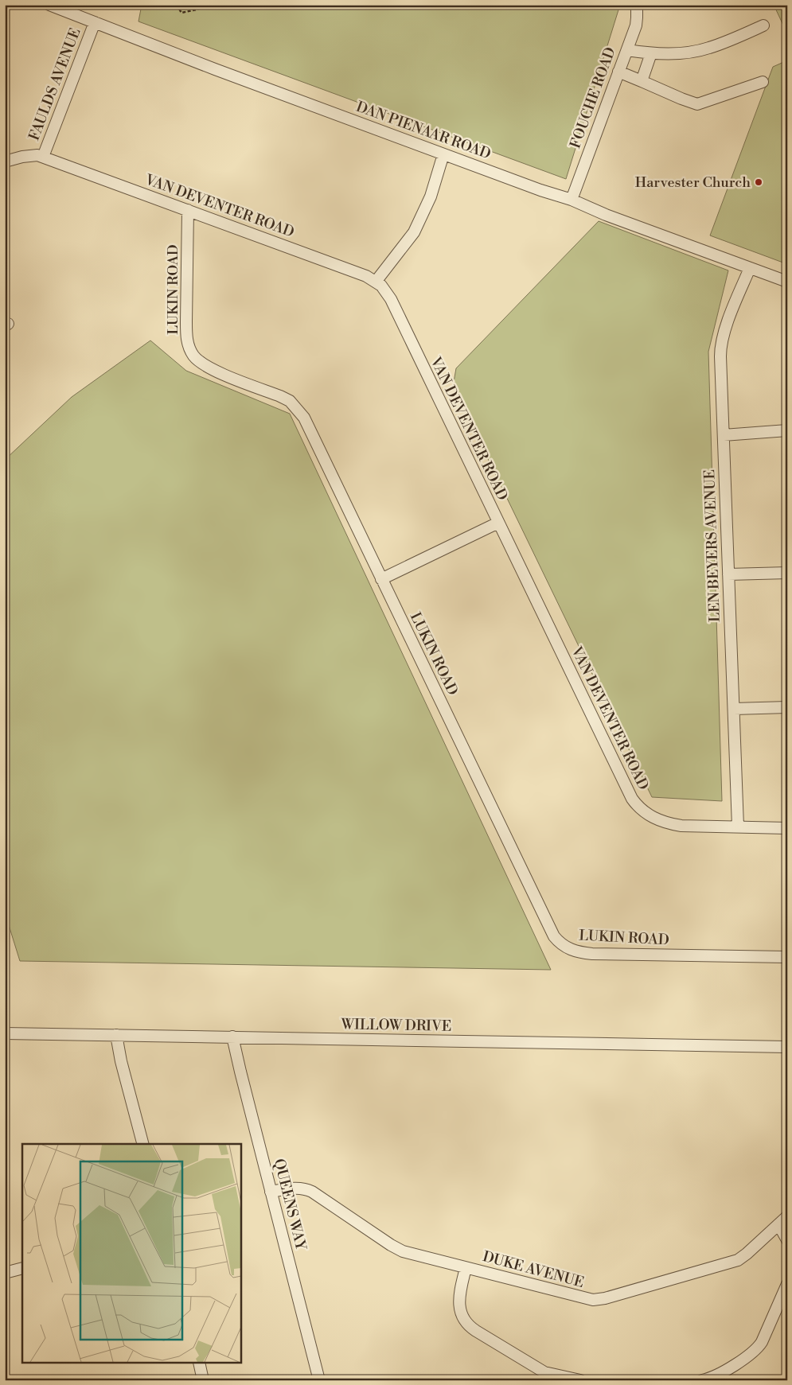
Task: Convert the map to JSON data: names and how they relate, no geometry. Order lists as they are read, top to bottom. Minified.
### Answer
{"streets":{"street":["FAULDS AVENUE","FOUCHE ROAD","DAN PIENAAR ROAD","VAN DEVENTER ROAD","LUKIN ROAD","LEN BEYERS AVENUE","WILLOW DRIVE","QUEENS WAY","DUKE AVENUE"]},"crossings":[["FAULDS AVENUE","DAN PIENAAR ROAD"],["FAULDS AVENUE","VAN DEVENTER ROAD"],["FOUCHE ROAD","DAN PIENAAR ROAD"],["DAN PIENAAR ROAD","LEN BEYERS AVENUE"],["VAN DEVENTER ROAD","LUKIN ROAD"],["VAN DEVENTER ROAD","LEN BEYERS AVENUE"],["WILLOW DRIVE","QUEENS WAY"],["QUEENS WAY","DUKE AVENUE"]],"places":["Harvester Church"]}
